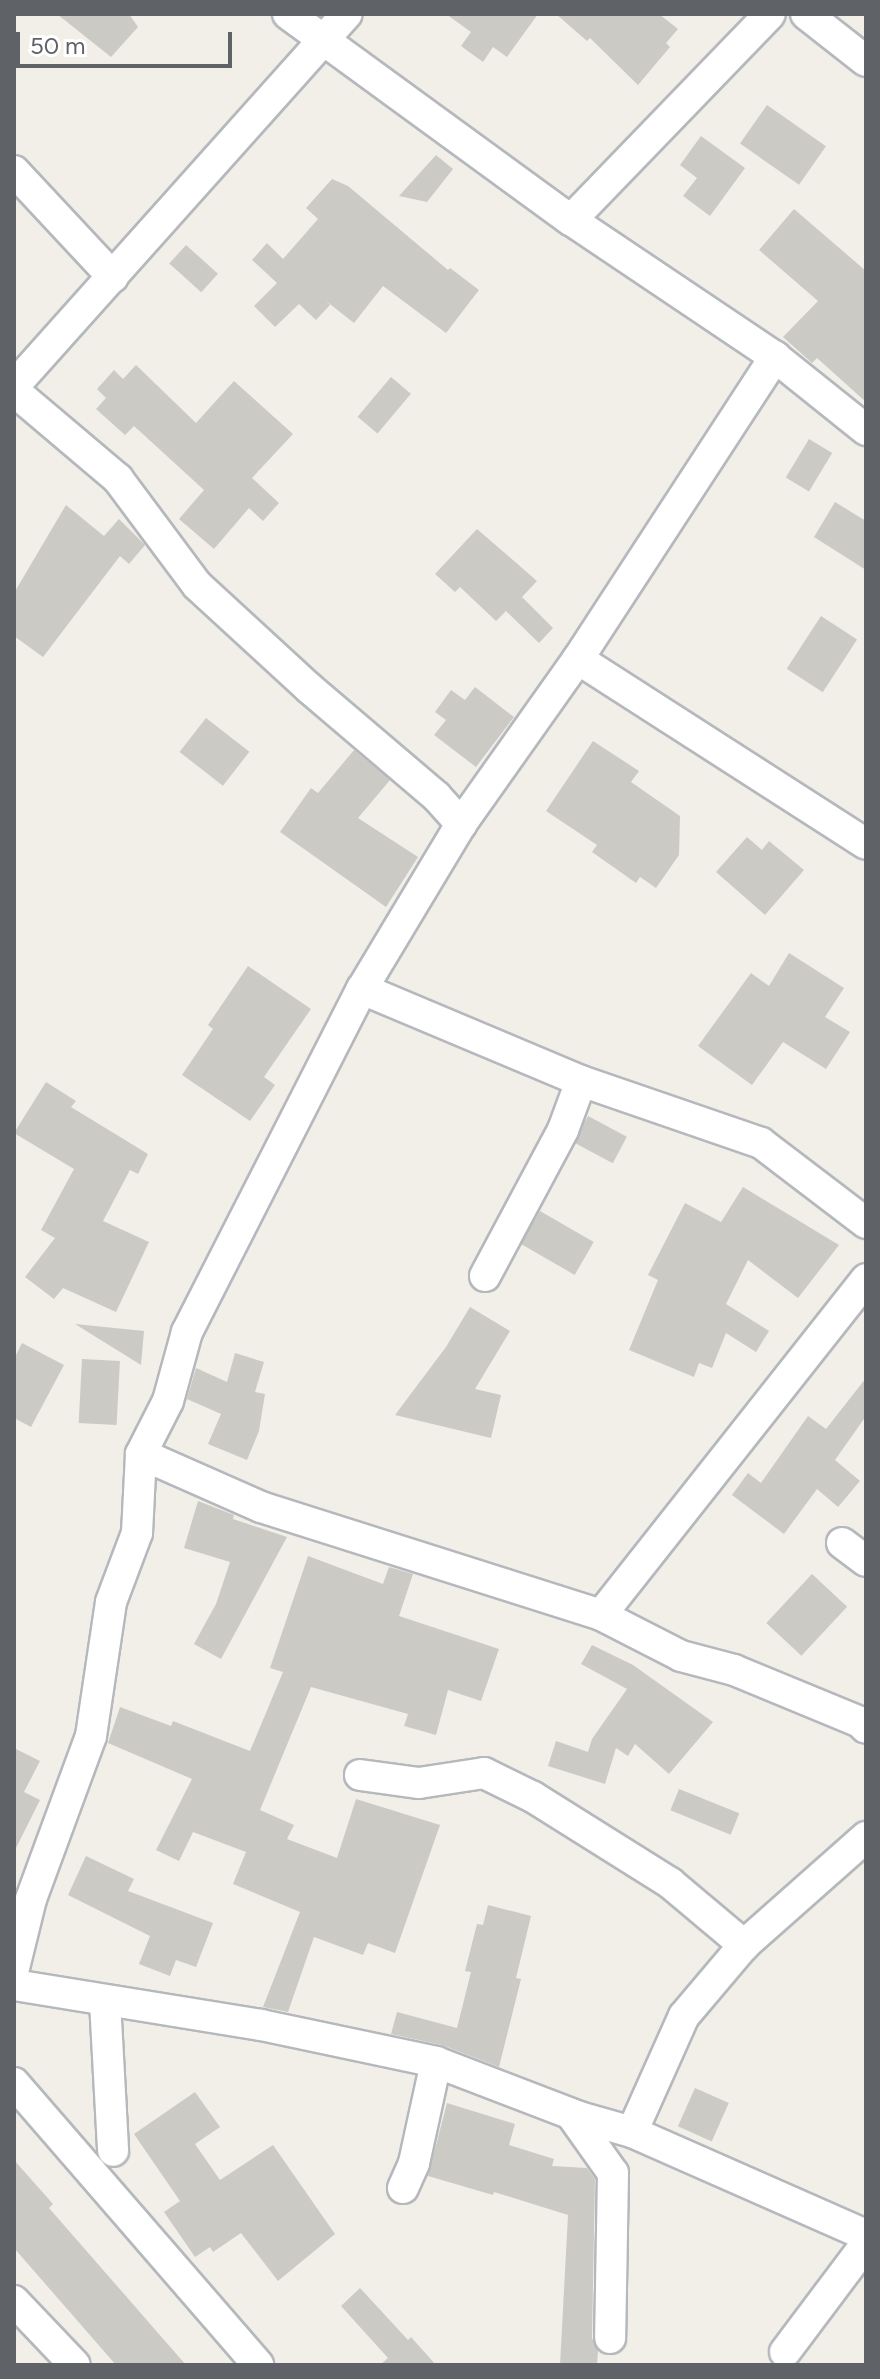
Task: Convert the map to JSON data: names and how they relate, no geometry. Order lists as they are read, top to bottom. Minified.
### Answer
{"scale_bar":"50 m"}
